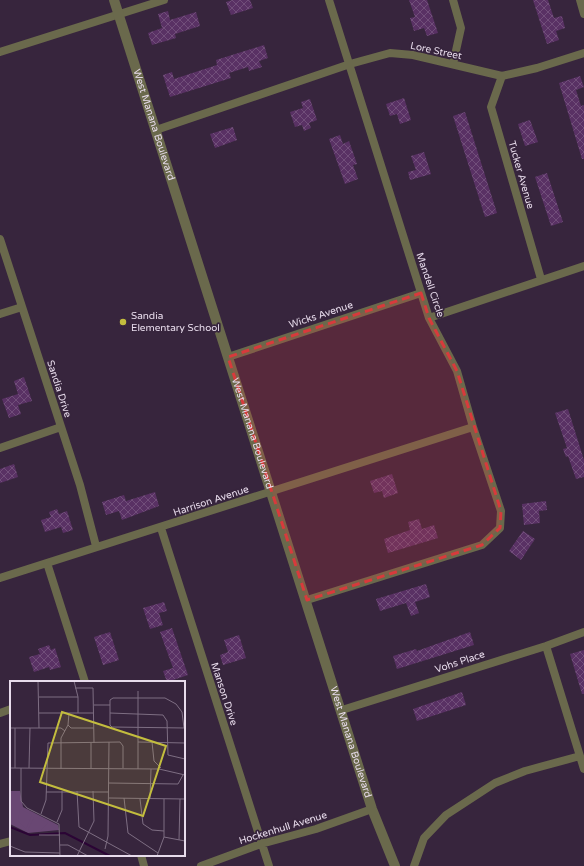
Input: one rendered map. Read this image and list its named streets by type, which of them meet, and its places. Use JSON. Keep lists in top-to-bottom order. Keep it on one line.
{"streets":{"street":["Lore Street","West Manana Boulevard","Tucker Avenue","Mandell Circle","Wicks Avenue","Sandia Drive","Harrison Avenue","Vohs Place","Manson Drive","Hockenhull Avenue"]},"crossings":[["Lore Street","Tucker Avenue"],["Lore Street","Mandell Circle"],["West Manana Boulevard","Mandell Circle"],["West Manana Boulevard","Wicks Avenue"],["West Manana Boulevard","Harrison Avenue"],["West Manana Boulevard","Vohs Place"],["West Manana Boulevard","Hockenhull Avenue"],["Mandell Circle","Wicks Avenue"],["Mandell Circle","Harrison Avenue"],["Sandia Drive","Harrison Avenue"],["Harrison Avenue","Manson Drive"],["Manson Drive","Hockenhull Avenue"]],"places":["Sandia Elementary School"]}
